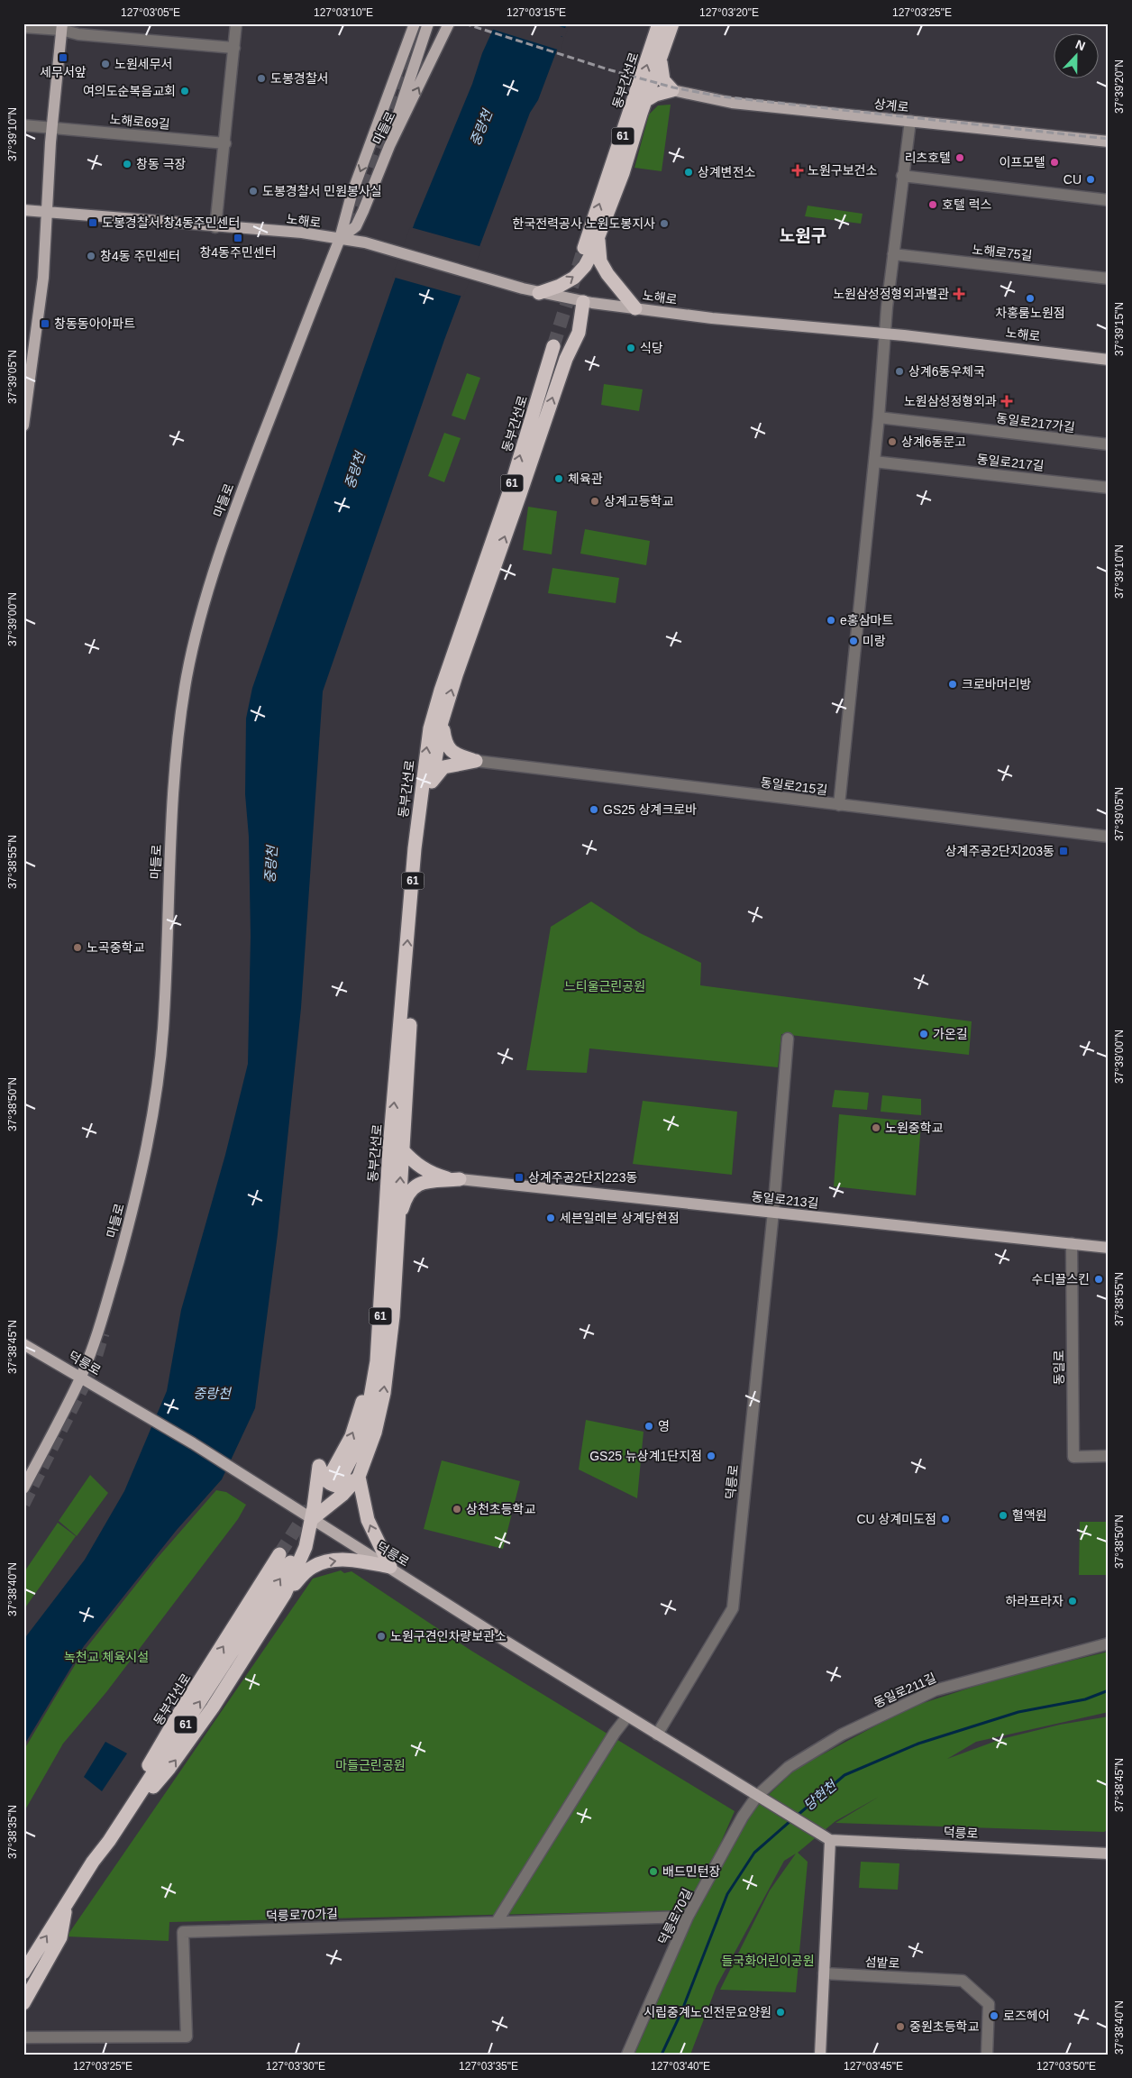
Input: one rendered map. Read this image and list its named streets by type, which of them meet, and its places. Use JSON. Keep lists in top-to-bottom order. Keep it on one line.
{"streets":{"highway":["동부간선로","61"],"main road":["상계로","마들로","노해로","동일로213길","덕릉로"],"street":["노해로69길","노해로75길","동일로217가길","동일로217길","동일로215길","동일로","동일로211길","덕릉로70가길","덕릉로70길","섬밭로"]},"crossings":[["마들로","노해로"],["마들로","덕릉로"],["동일로213길","덕릉로"],["동일로213길","동일로"],["덕릉로","동일로211길"],["덕릉로","덕릉로70길"],["동일로211길","덕릉로70길"],["덕릉로70가길","덕릉로70길"]],"districts":["노원구"],"water":["중랑천","당현천"],"parks":["느티울근린공원","녹천교 체육시설","마들근린공원","들국화어린이공원"],"places":{"transit":["세무서앞","도봉경찰서.창4동주민센터","창4동주민센터","창동동아아파트","상계주공2단지203동","상계주공2단지223동"],"other":["노원세무서","도봉경찰서","여의도순복음교회","리츠호텔","이프모텔","창동 극장","상계변전소","CU","도봉경찰서 민원봉사실","호텔 럭스","한국전력공사 노원도봉지사","창4동 주민센터","차홍룸노원점","식당","상계6동우체국","상계6동문고","체육관","상계고등학교","e홍삼마트","미랑","크로바머리방","GS25 상계크로바","노곡중학교","가온길","노원중학교","세븐일레븐 상계당현점","수디끌스킨","영","GS25 뉴상계1단지점","상천초등학교","혈액원","CU 상계미도점","하라프라자","노원구견인차량보관소","배드민턴장","시립중계노인전문요양원","로즈헤어","중원초등학교"],"health":["노원구보건소","노원삼성정형외과별관","노원삼성정형외과"]},"north":"top","coordinates":["127°03'05\"E","127°03'10\"E","127°03'15\"E","127°03'20\"E","127°03'25\"E","37°39'20\"N","37°39'10\"N","37°39'15\"N","37°39'05\"N","37°39'00\"N","37°38'55\"N","37°38'50\"N","37°38'45\"N","37°38'40\"N","37°38'35\"N","127°03'30\"E","127°03'35\"E","127°03'40\"E","127°03'45\"E","127°03'50\"E"]}
